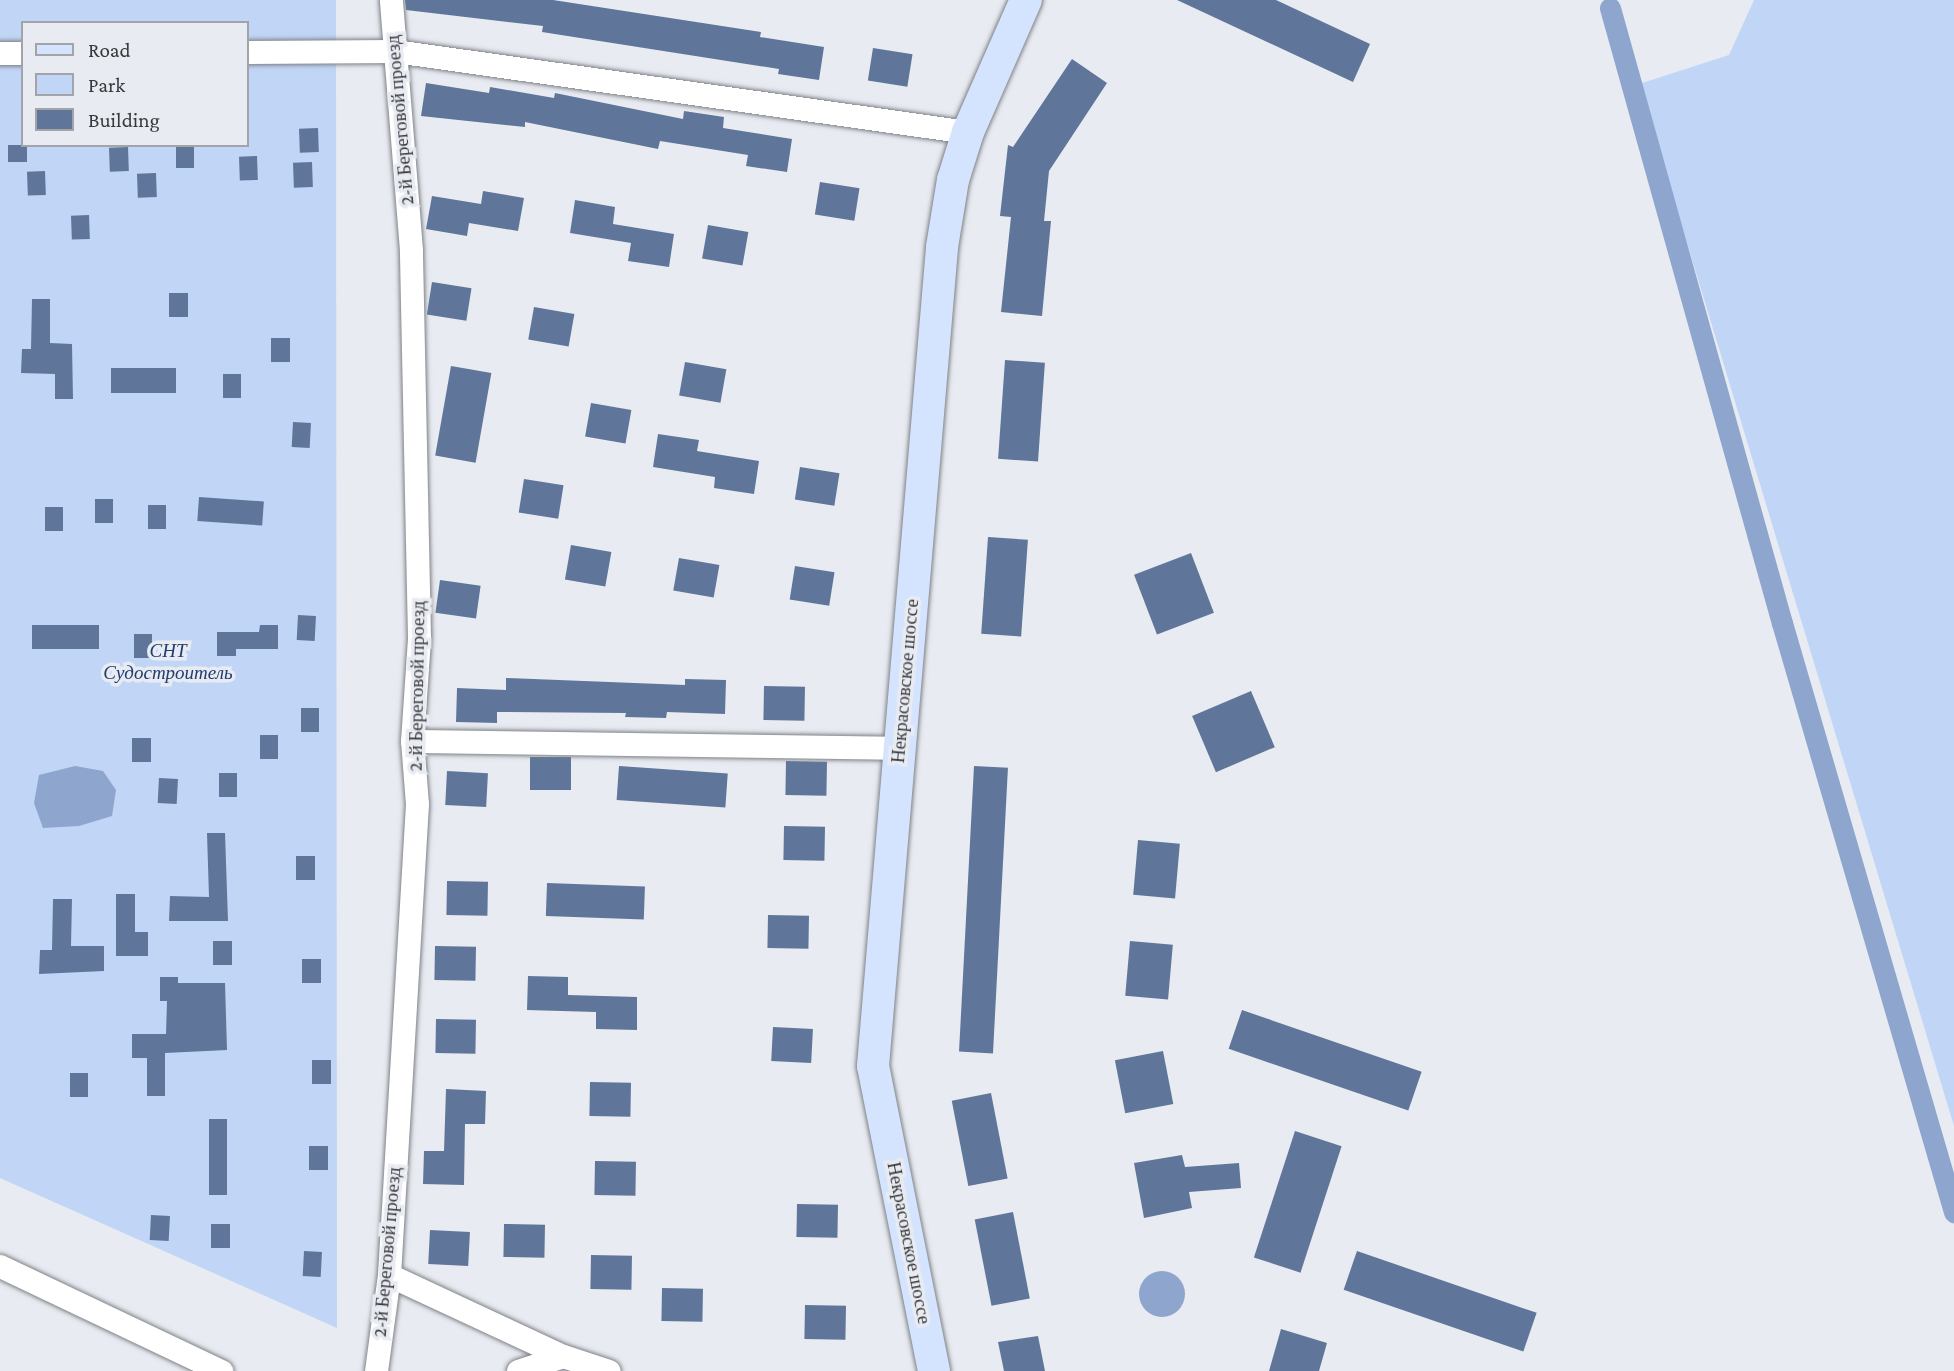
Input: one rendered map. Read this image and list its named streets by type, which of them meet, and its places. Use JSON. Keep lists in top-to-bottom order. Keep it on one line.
{"streets":{"main road":["Некрасовское шоссе"],"street":["2-й Береговой проезд"]},"parks":["СНТ Судостроитель"],"legend":["Road","Park","Building"]}
